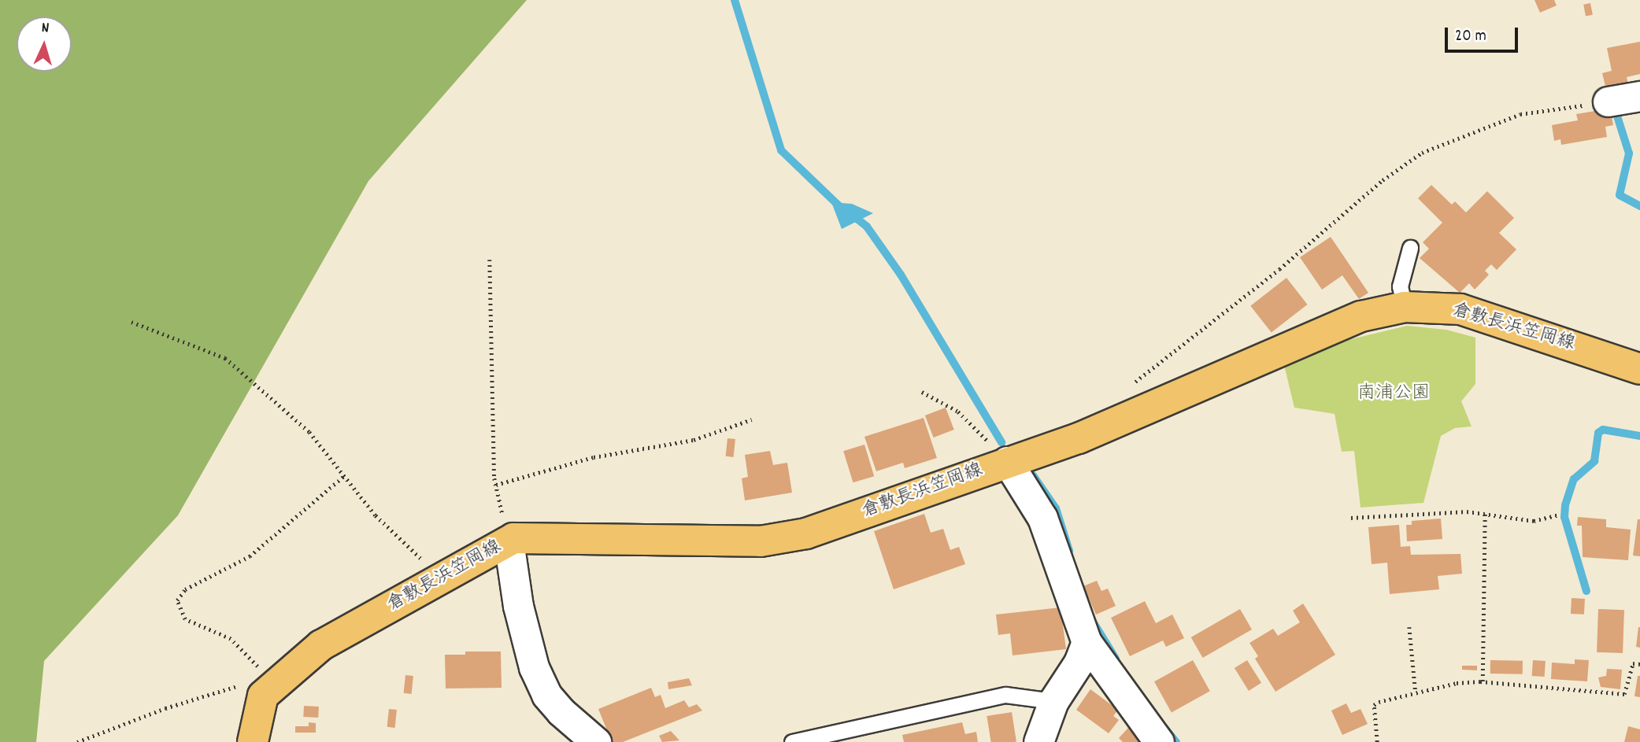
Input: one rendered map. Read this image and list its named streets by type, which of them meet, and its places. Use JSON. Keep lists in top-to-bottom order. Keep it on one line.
{"streets":{"main road":["倉敷長浜笠岡線"]},"parks":["南浦公園"],"scale_bar":"20 m","north":"top"}
